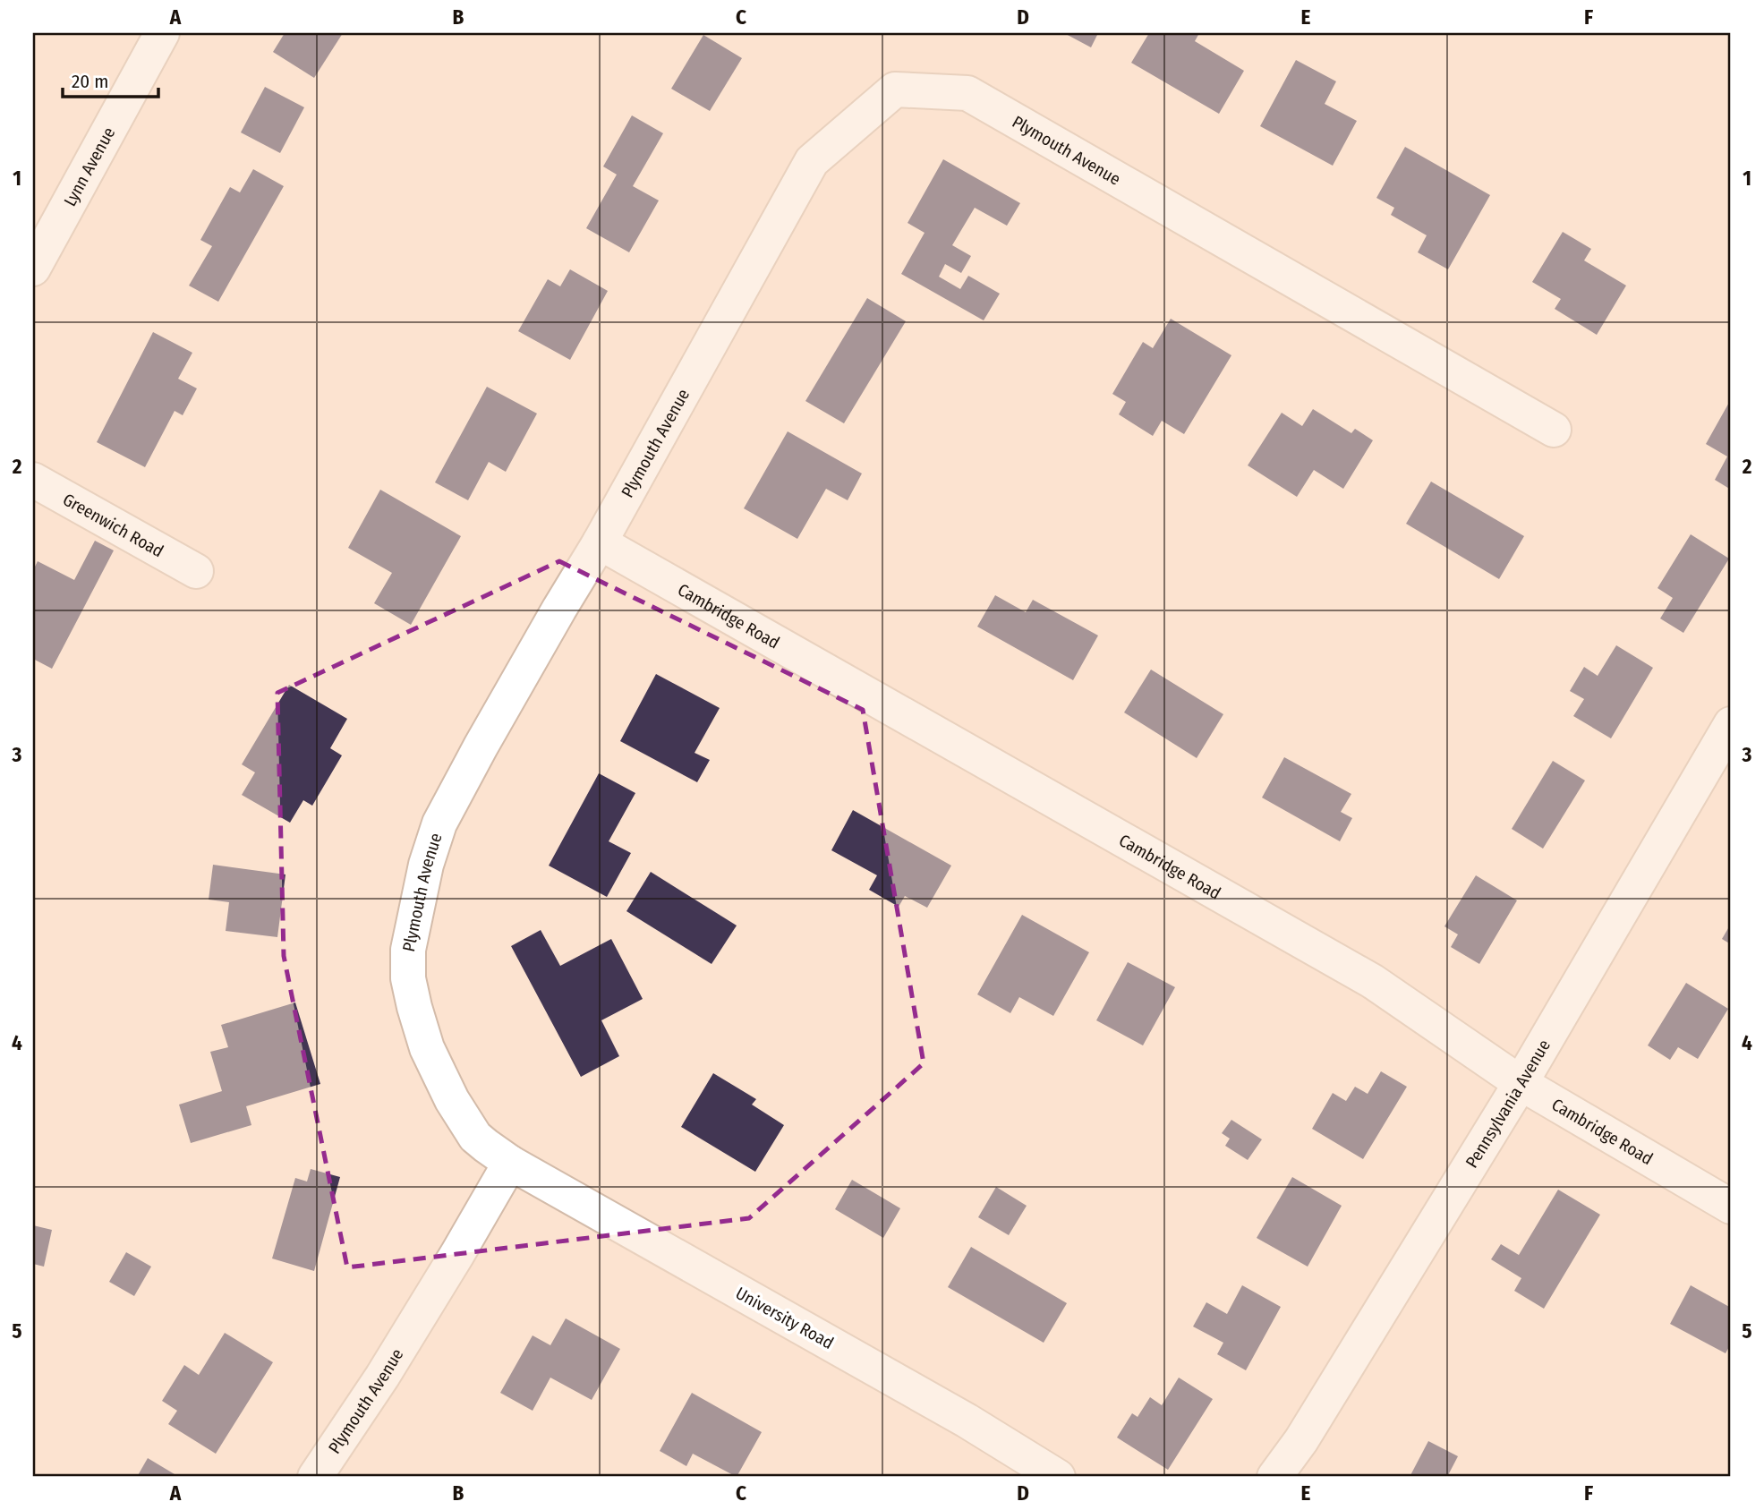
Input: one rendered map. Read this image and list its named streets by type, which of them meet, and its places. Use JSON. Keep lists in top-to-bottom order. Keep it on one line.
{"streets":{"street":["Plymouth Avenue","Lynn Avenue","Greenwich Road","Cambridge Road","Pennsylvania Avenue","University Road"]},"crossings":[["Plymouth Avenue","Cambridge Road"],["Plymouth Avenue","University Road"],["Cambridge Road","Pennsylvania Avenue"]],"scale_bar":"20 m","grid":{"columns":["A","B","C","D","E","F"],"rows":["1","2","3","4","5"]}}
